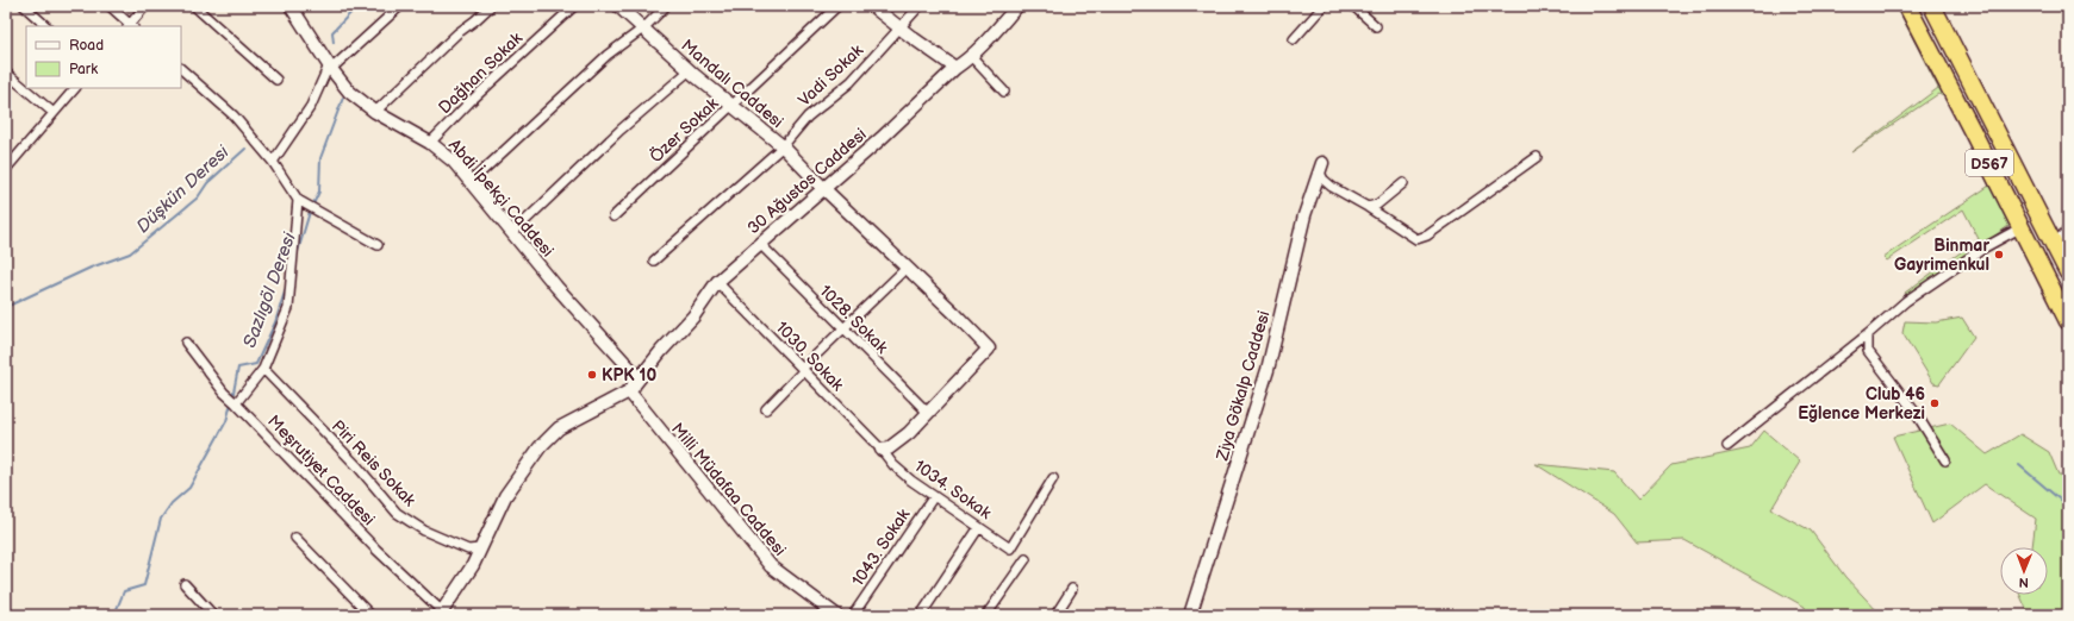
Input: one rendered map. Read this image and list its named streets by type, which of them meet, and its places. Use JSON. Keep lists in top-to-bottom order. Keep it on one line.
{"streets":{"highway":["D567"],"street":["Dağhan Sokak","Vadi Sokak","Mandalı Caddesi","Özer Sokak","30 Ağustos Caddesi","Abdi İpekçi Caddesi","1028. Sokak","1030. Sokak","Ziya Gökalp Caddesi","Piri Reis Sokak","Meşrutiyet Caddesi","Milli Müdafaa Caddesi","1034. Sokak","1043. Sokak"]},"crossings":[["Dağhan Sokak","Abdi İpekçi Caddesi"],["Vadi Sokak","Mandalı Caddesi"],["Mandalı Caddesi","Özer Sokak"],["Mandalı Caddesi","30 Ağustos Caddesi"],["Mandalı Caddesi","1028. Sokak"],["30 Ağustos Caddesi","Abdi İpekçi Caddesi"],["30 Ağustos Caddesi","1028. Sokak"],["30 Ağustos Caddesi","1030. Sokak"],["30 Ağustos Caddesi","Milli Müdafaa Caddesi"],["Abdi İpekçi Caddesi","Milli Müdafaa Caddesi"],["1030. Sokak","1034. Sokak"],["1034. Sokak","1043. Sokak"]],"water":["Düşkün Deresi","Sazlıgöl Deresi"],"places":["Binmar Gayrimenkul","KPK 10","Club 46 Eğlence Merkezi"],"legend":["Road","Park"],"north":"bottom"}
